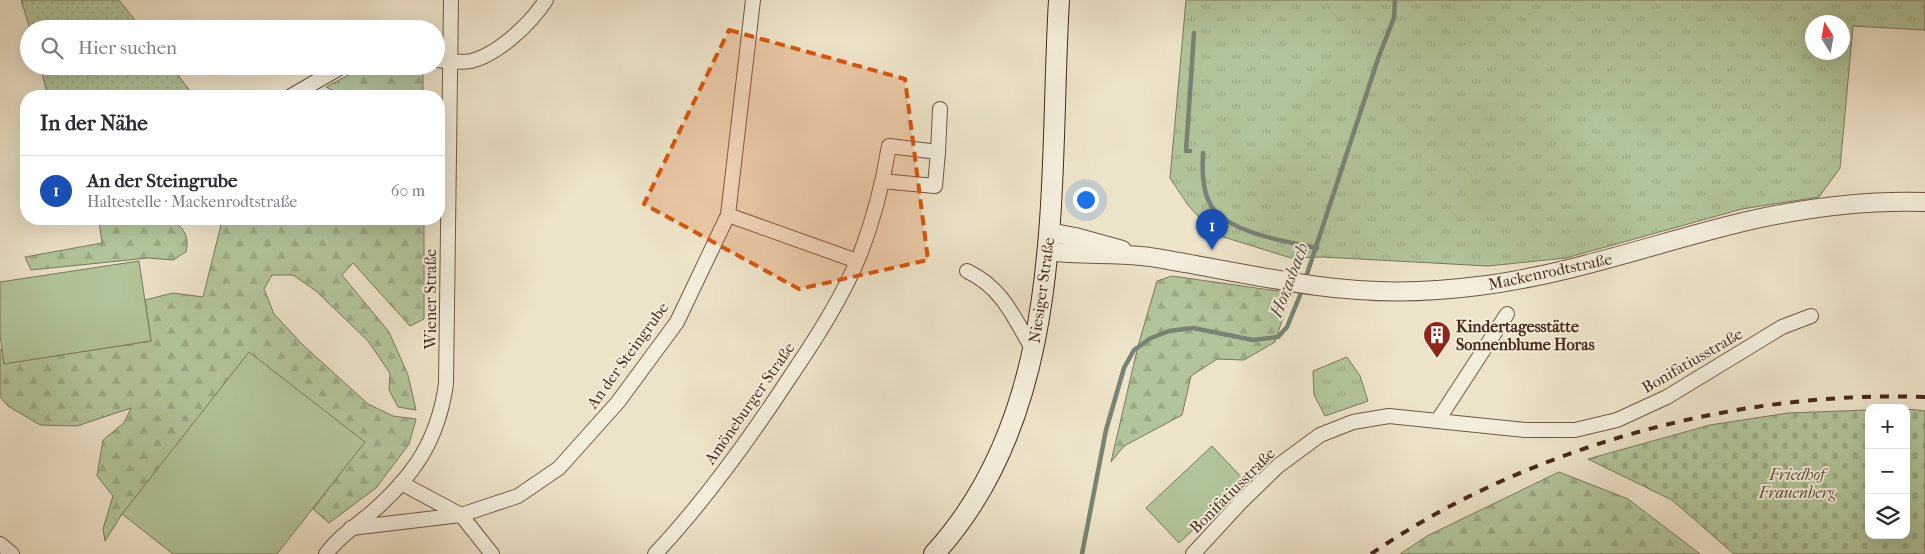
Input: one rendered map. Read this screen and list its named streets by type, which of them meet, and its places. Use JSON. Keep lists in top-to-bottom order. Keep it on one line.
{"streets":{"main road":["Niesiger Straße"],"street":["Mackenrodtstraße","Wiener Straße","An der Steingrube","Bonifatiusstraße","Amöneburger Straße"]},"crossings":[["Mackenrodtstraße","Niesiger Straße"],["Wiener Straße","An der Steingrube"]],"water":["Horasbach"],"parks":["Friedhof Frauenberg"],"places":{"building":["Kindertagesstätte Sonnenblume Horas"]},"north":"top","page":{"search":"Hier suchen","heading":"In der Nähe","list":[{"mark":"1","name":"An der Steingrube","note":"Haltestelle · Mackenrodtstraße","value":"60 m"}],"pins":"1","map_buttons":["+","−"]}}
